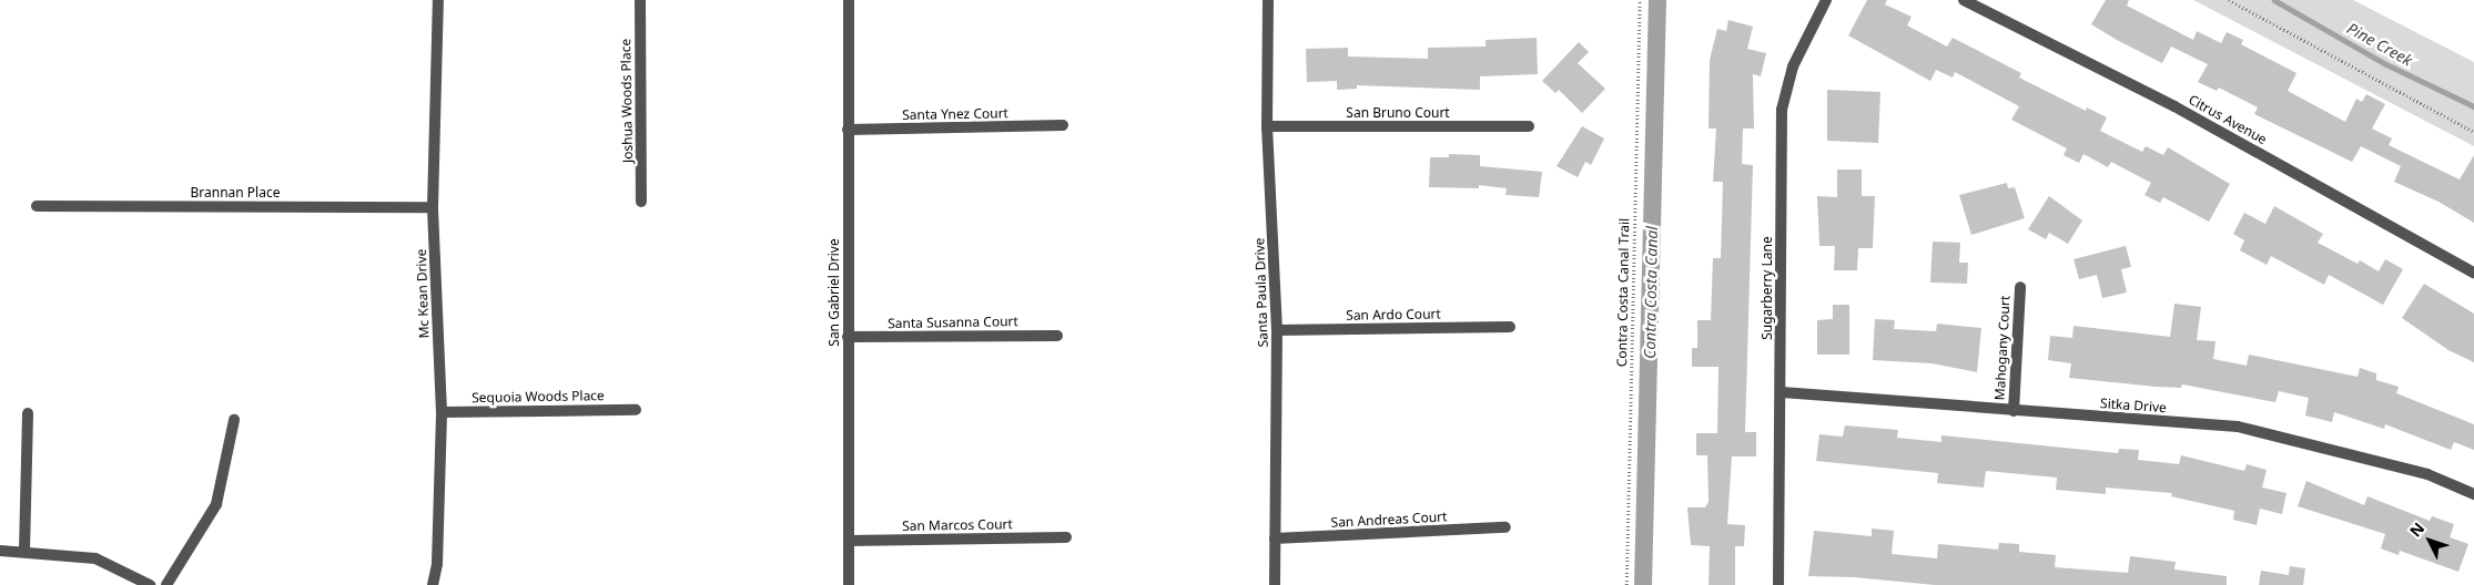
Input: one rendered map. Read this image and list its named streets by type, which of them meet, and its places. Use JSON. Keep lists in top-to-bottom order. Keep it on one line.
{"streets":{"street":["Joshua Woods Place","San Bruno Court","Santa Ynez Court","Citrus Avenue","Brannan Place","Sugarberry Lane","San Gabriel Drive","Santa Paula Drive","Mc Kean Drive","San Ardo Court","Santa Susanna Court","Mahogany Court","Sequoia Woods Place","Sitka Drive","San Andreas Court","San Marcos Court"],"path":["Contra Costa Canal Trail"]},"crossings":[["San Bruno Court","Santa Paula Drive"],["Santa Ynez Court","San Gabriel Drive"],["Brannan Place","Mc Kean Drive"],["Sugarberry Lane","Sitka Drive"],["San Gabriel Drive","Santa Susanna Court"],["San Gabriel Drive","San Marcos Court"],["Santa Paula Drive","San Ardo Court"],["Santa Paula Drive","San Andreas Court"],["Mc Kean Drive","Sequoia Woods Place"],["Mahogany Court","Sitka Drive"]],"water":["Pine Creek","Contra Costa Canal"],"north":"top left"}
